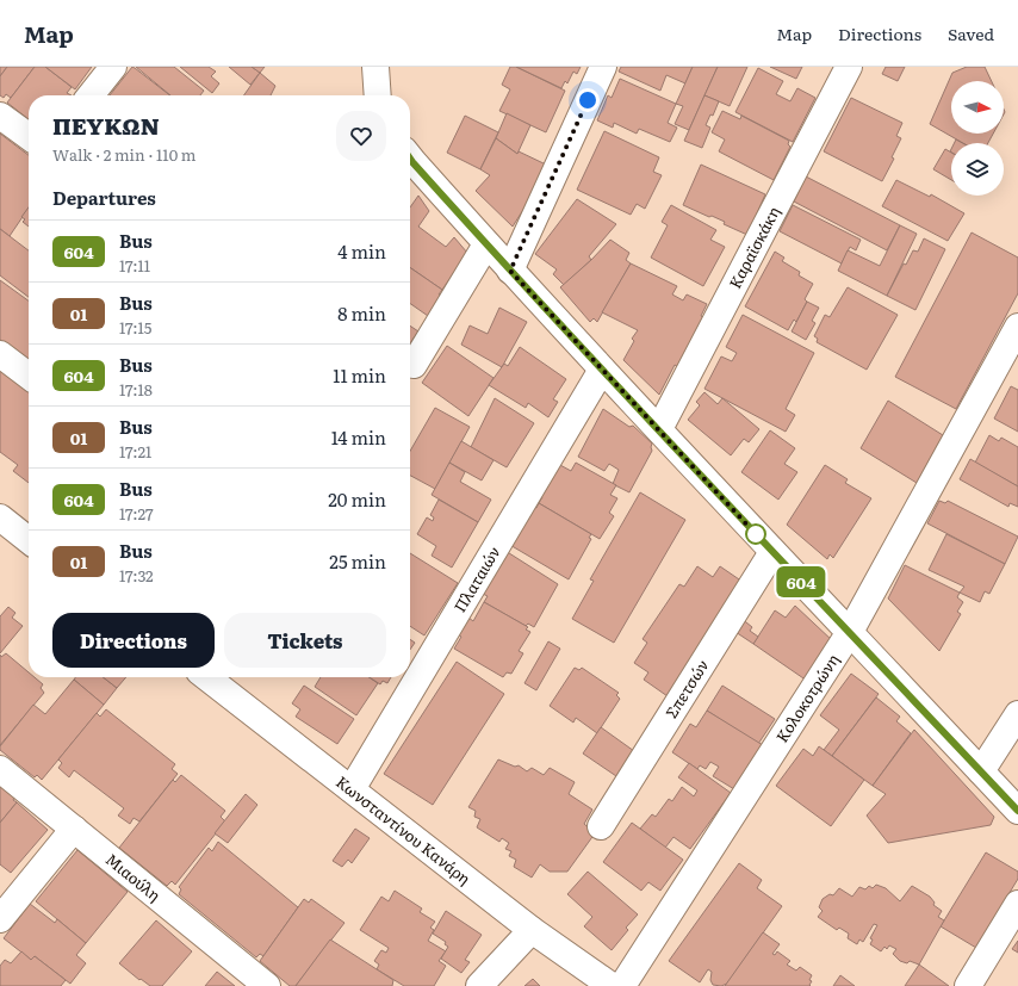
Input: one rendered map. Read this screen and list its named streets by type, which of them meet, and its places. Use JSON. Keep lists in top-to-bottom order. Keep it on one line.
{"streets":{"street":["Καραϊσκάκη","Πλαταιών","Σπετσών","Κολοκοτρώνη","Κωνσταντίνου Κανάρη","Μιαούλη"]},"crossings":[["Πλαταιών","Κωνσταντίνου Κανάρη"]],"lines":["bus line 604"],"north":"right","page":{"header":"Map","nav":["Map","Directions","Saved"],"on_map":"604","heading":[["ΠΕΥΚΩΝ","Walk · 2 min · 110 m"],"Departures"],"list":[{"mark":"604","name":"Bus","note":"17:11","value":"4 min"},{"mark":"01","name":"Bus","note":"17:15","value":"8 min"},{"mark":"604","name":"Bus","note":"17:18","value":"11 min"},{"mark":"01","name":"Bus","note":"17:21","value":"14 min"},{"mark":"604","name":"Bus","note":"17:27","value":"20 min"},{"mark":"01","name":"Bus","note":"17:32","value":"25 min"}],"buttons":["Directions","Tickets"]}}
